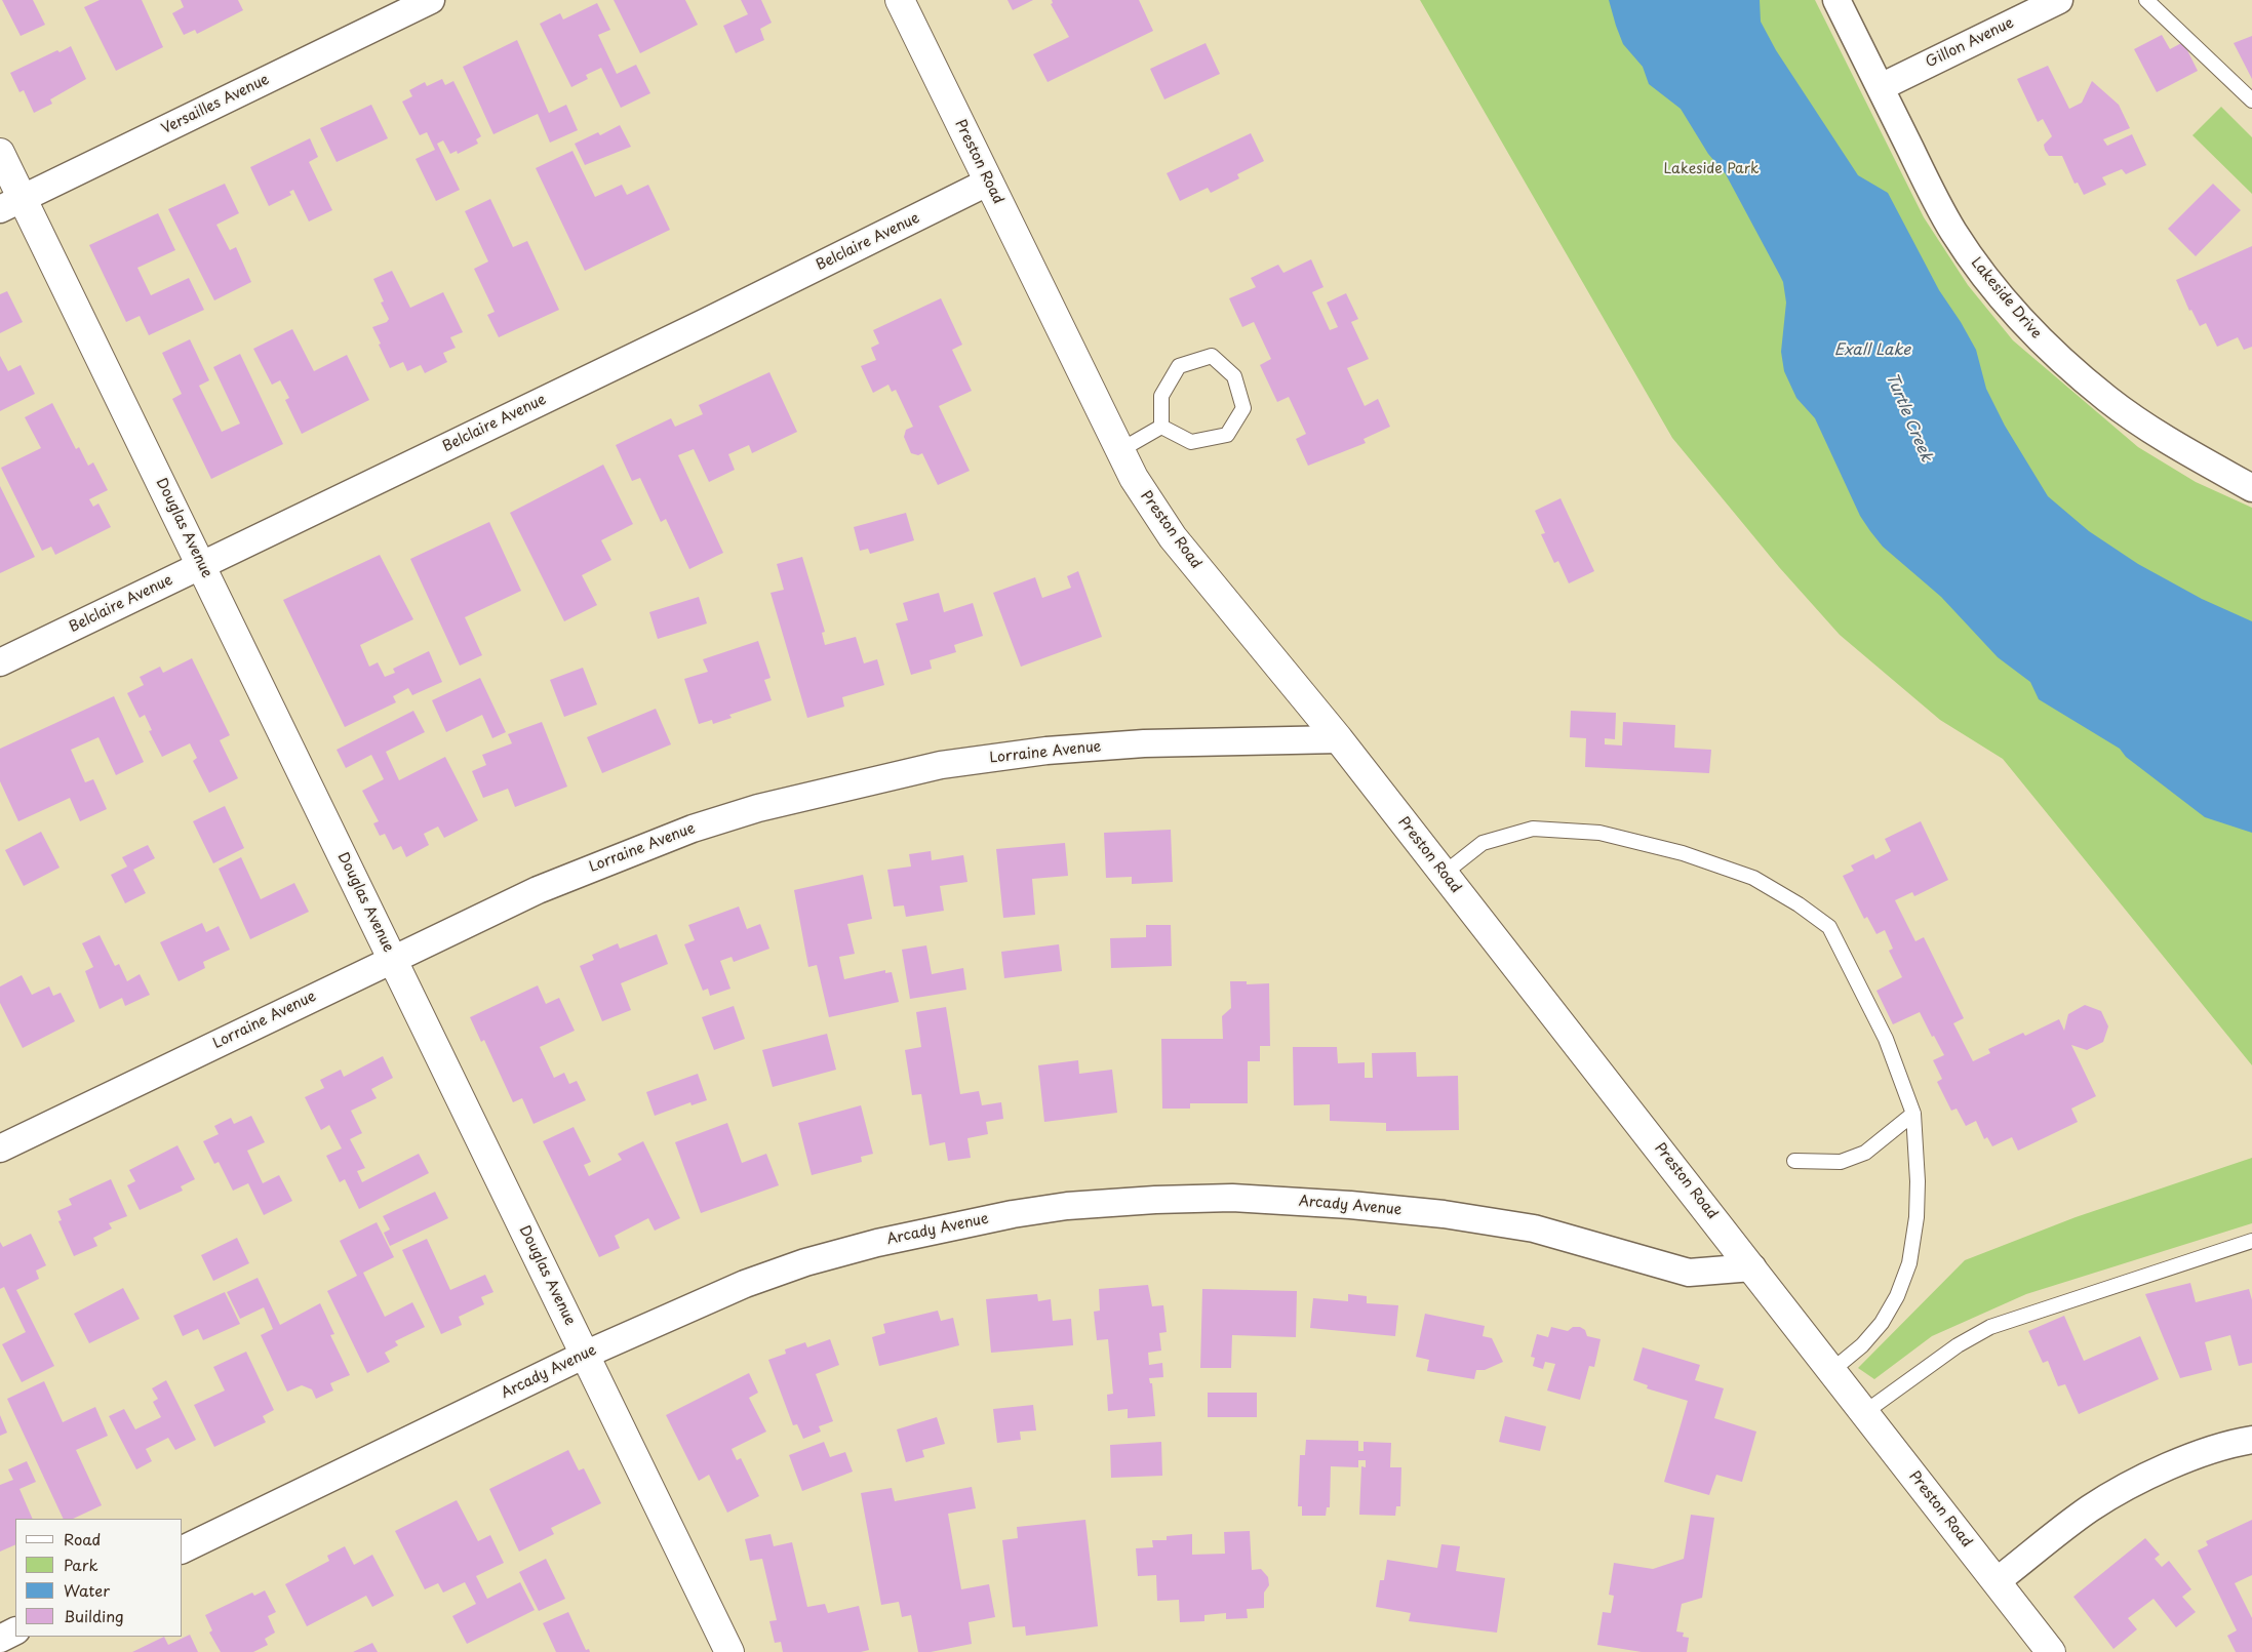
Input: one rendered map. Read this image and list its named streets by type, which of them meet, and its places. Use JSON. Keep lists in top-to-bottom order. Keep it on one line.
{"streets":{"main road":["Preston Road","Douglas Avenue"],"street":["Gillon Avenue","Versailles Avenue","Belclaire Avenue","Lakeside Drive","Lorraine Avenue","Arcady Avenue"]},"crossings":[["Gillon Avenue","Lakeside Drive"],["Versailles Avenue","Douglas Avenue"],["Preston Road","Belclaire Avenue"],["Preston Road","Lorraine Avenue"],["Preston Road","Arcady Avenue"],["Belclaire Avenue","Douglas Avenue"],["Douglas Avenue","Lorraine Avenue"],["Douglas Avenue","Arcady Avenue"]],"water":["Exall Lake","Turtle Creek"],"parks":["Lakeside Park"],"legend":["Road","Park","Water","Building"]}
